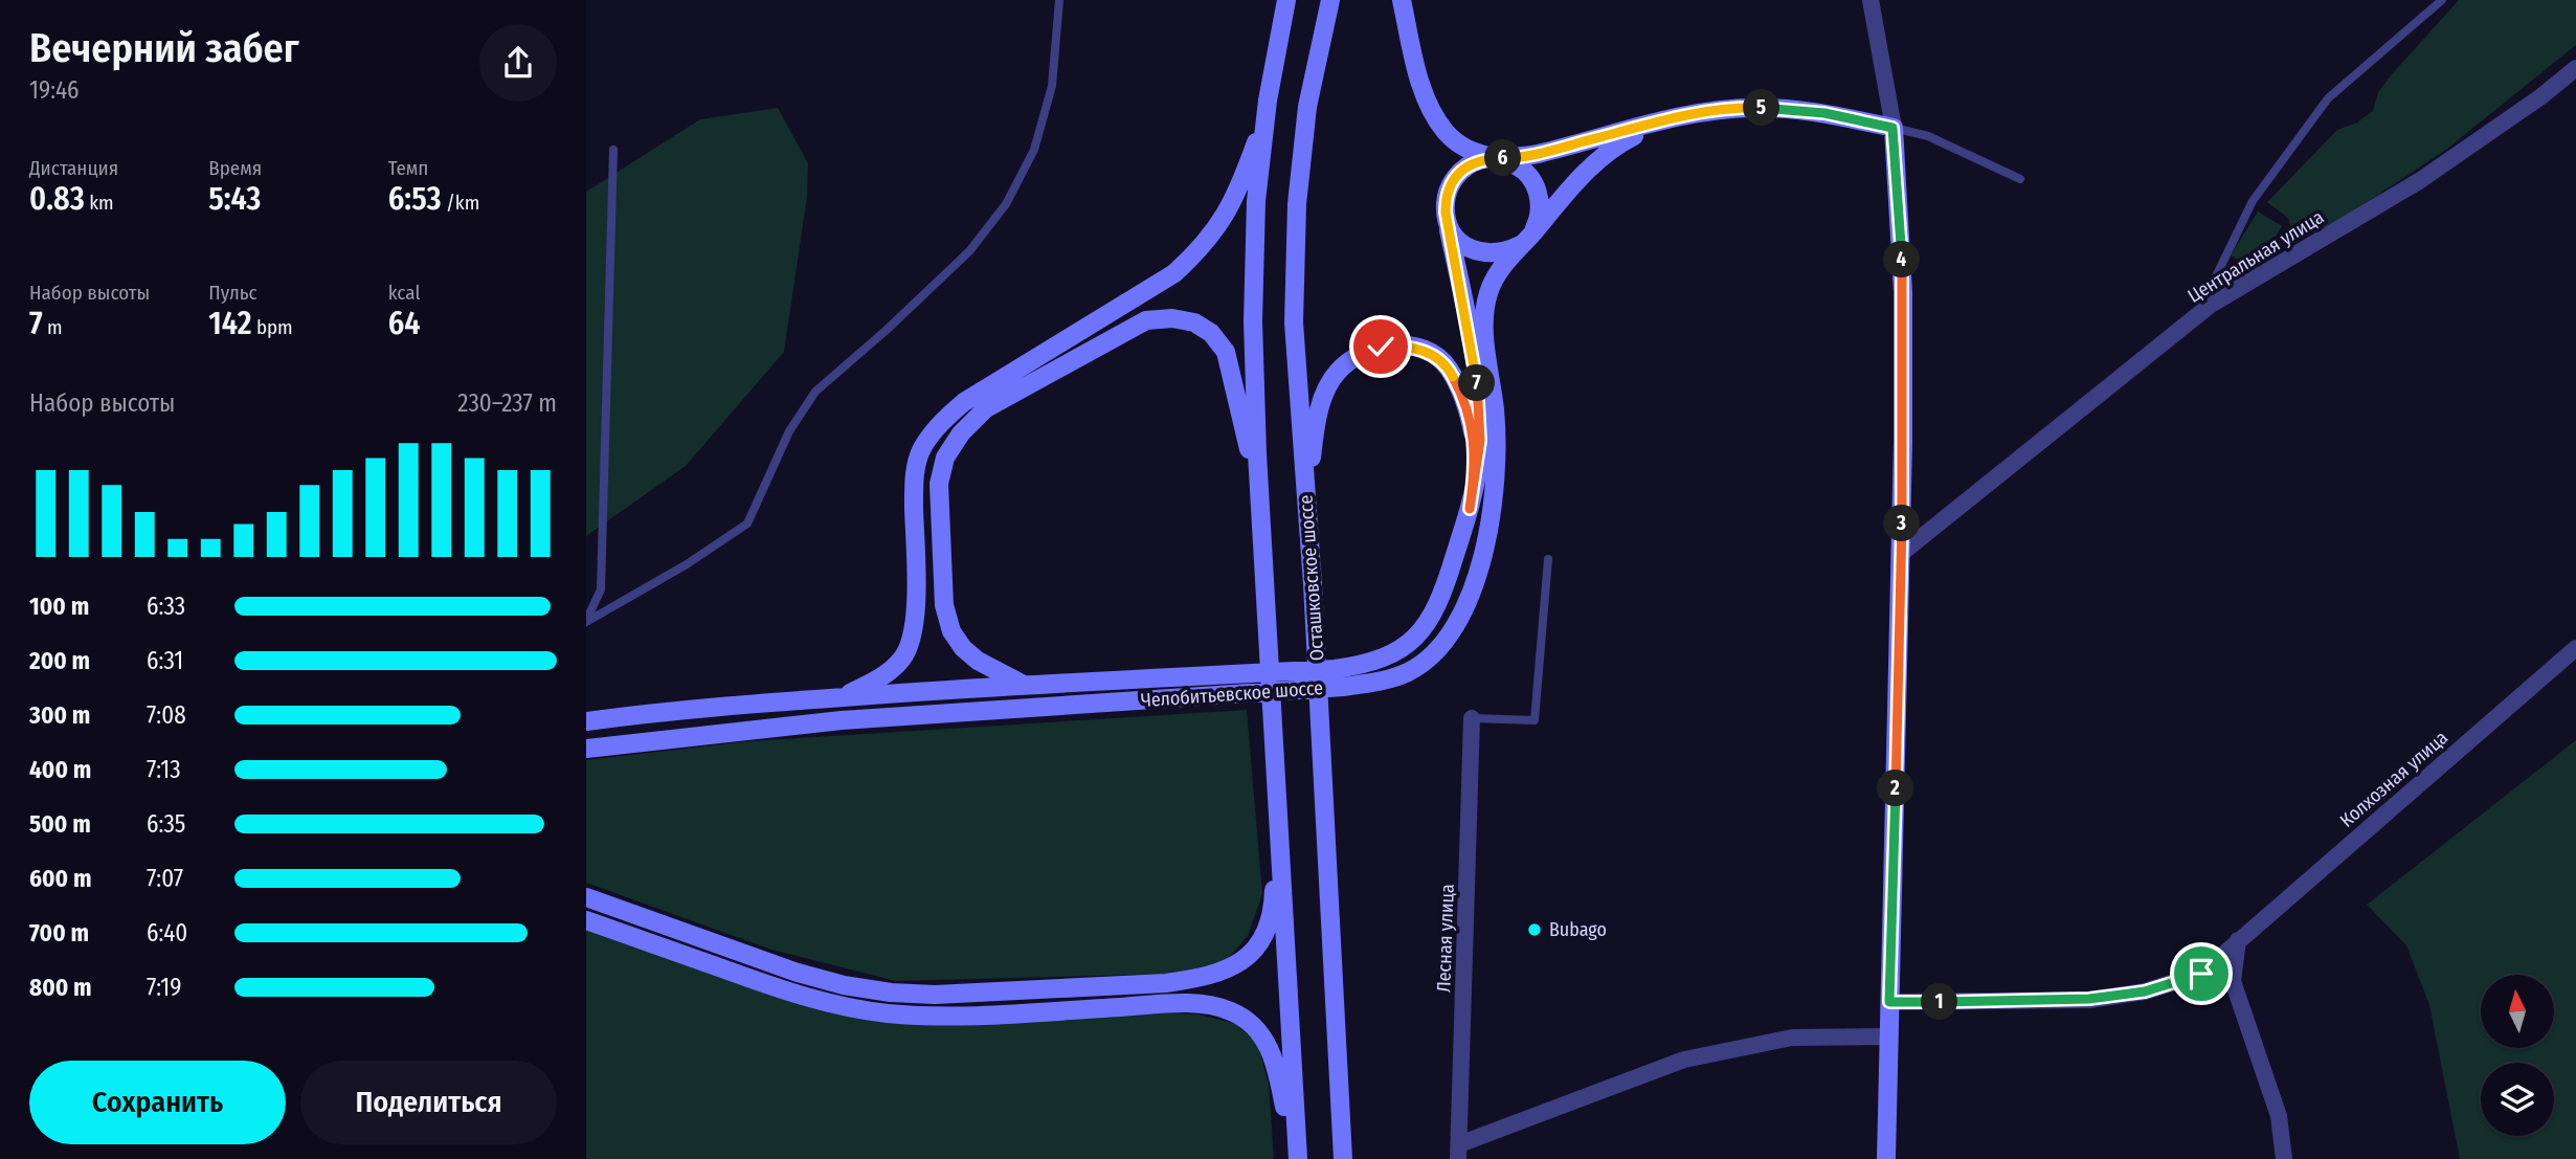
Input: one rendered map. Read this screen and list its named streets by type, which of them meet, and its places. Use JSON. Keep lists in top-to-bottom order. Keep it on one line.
{"streets":{"street":["Центральная улица","Осташковское шоссе","Челобитьевское шоссе","Колхозная улица","Лесная улица"]},"places":["Bubago"],"north":"top","page":{"heading":["Вечерний забег","19:46"],"pins":["5","6","4","7","3","2","1"],"stats":[["Дистанция","0.83 km"],["Время","5:43"],["Темп","6:53 /km"],["Набор высоты","7 m"],["Пульс","142 bpm"],["kcal","64"]],"chart":["Набор высоты","230–237 m"],"list":[{"name":"100 m","note":"6:33"},{"name":"200 m","note":"6:31"},{"name":"300 m","note":"7:08"},{"name":"400 m","note":"7:13"},{"name":"500 m","note":"6:35"},{"name":"600 m","note":"7:07"},{"name":"700 m","note":"6:40"},{"name":"800 m","note":"7:19"}],"buttons":["Сохранить","Поделиться"]}}
